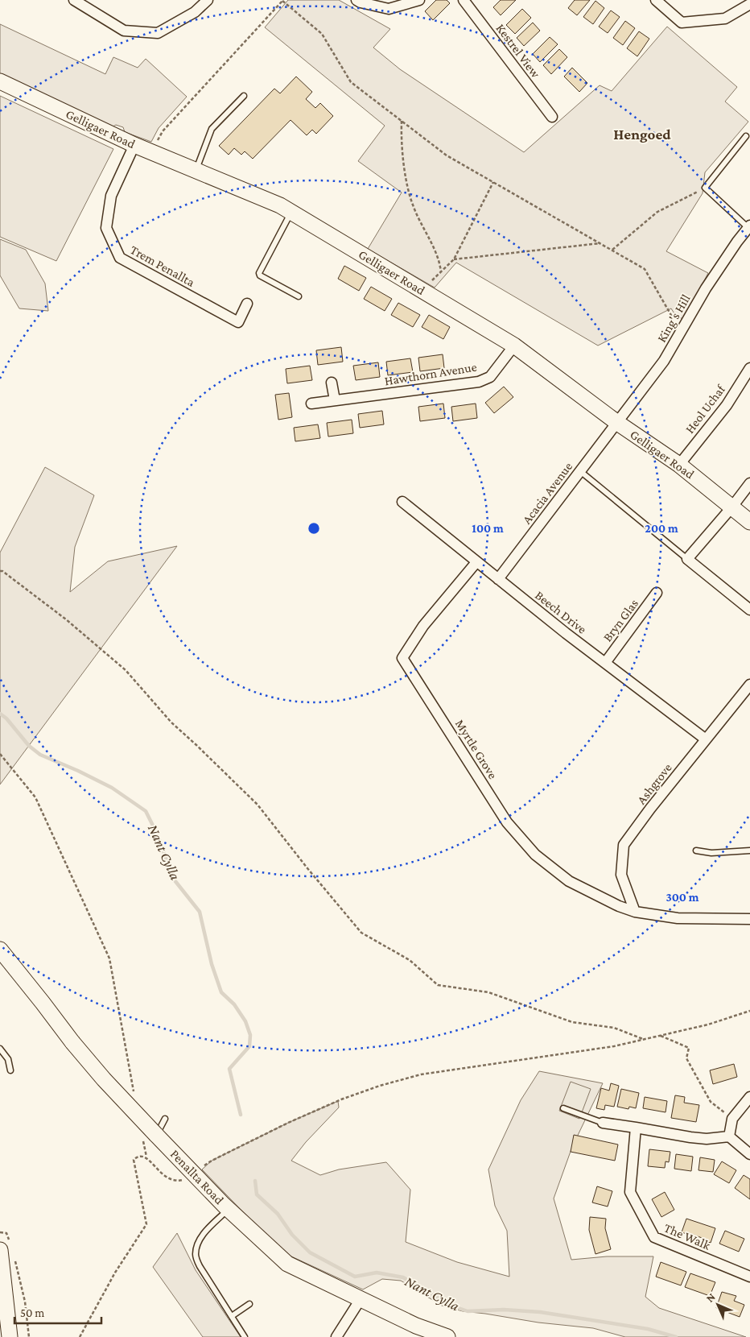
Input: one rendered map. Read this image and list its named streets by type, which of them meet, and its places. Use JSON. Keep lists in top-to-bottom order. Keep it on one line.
{"streets":{"street":["Kestrel View","Gelligaer Road","Trem Penallta","King's Hill","Hawthorn Avenue","Heol Uchaf","Acacia Avenue","Beech Drive","Bryn Glas","Myrtle Grove","Ashgrove","Penallta Road","The Walk"]},"crossings":[["Gelligaer Road","Trem Penallta"],["Gelligaer Road","King's Hill"],["Gelligaer Road","Hawthorn Avenue"],["Gelligaer Road","Heol Uchaf"],["Gelligaer Road","Acacia Avenue"],["King's Hill","Acacia Avenue"],["Acacia Avenue","Beech Drive"],["Beech Drive","Bryn Glas"],["Beech Drive","Myrtle Grove"],["Beech Drive","Ashgrove"],["Myrtle Grove","Ashgrove"]],"districts":["Hengoed"],"water":["Nant Cylla"],"scale_bar":"50 m","north":"top left","rings":["100 m","200 m","300 m"]}
